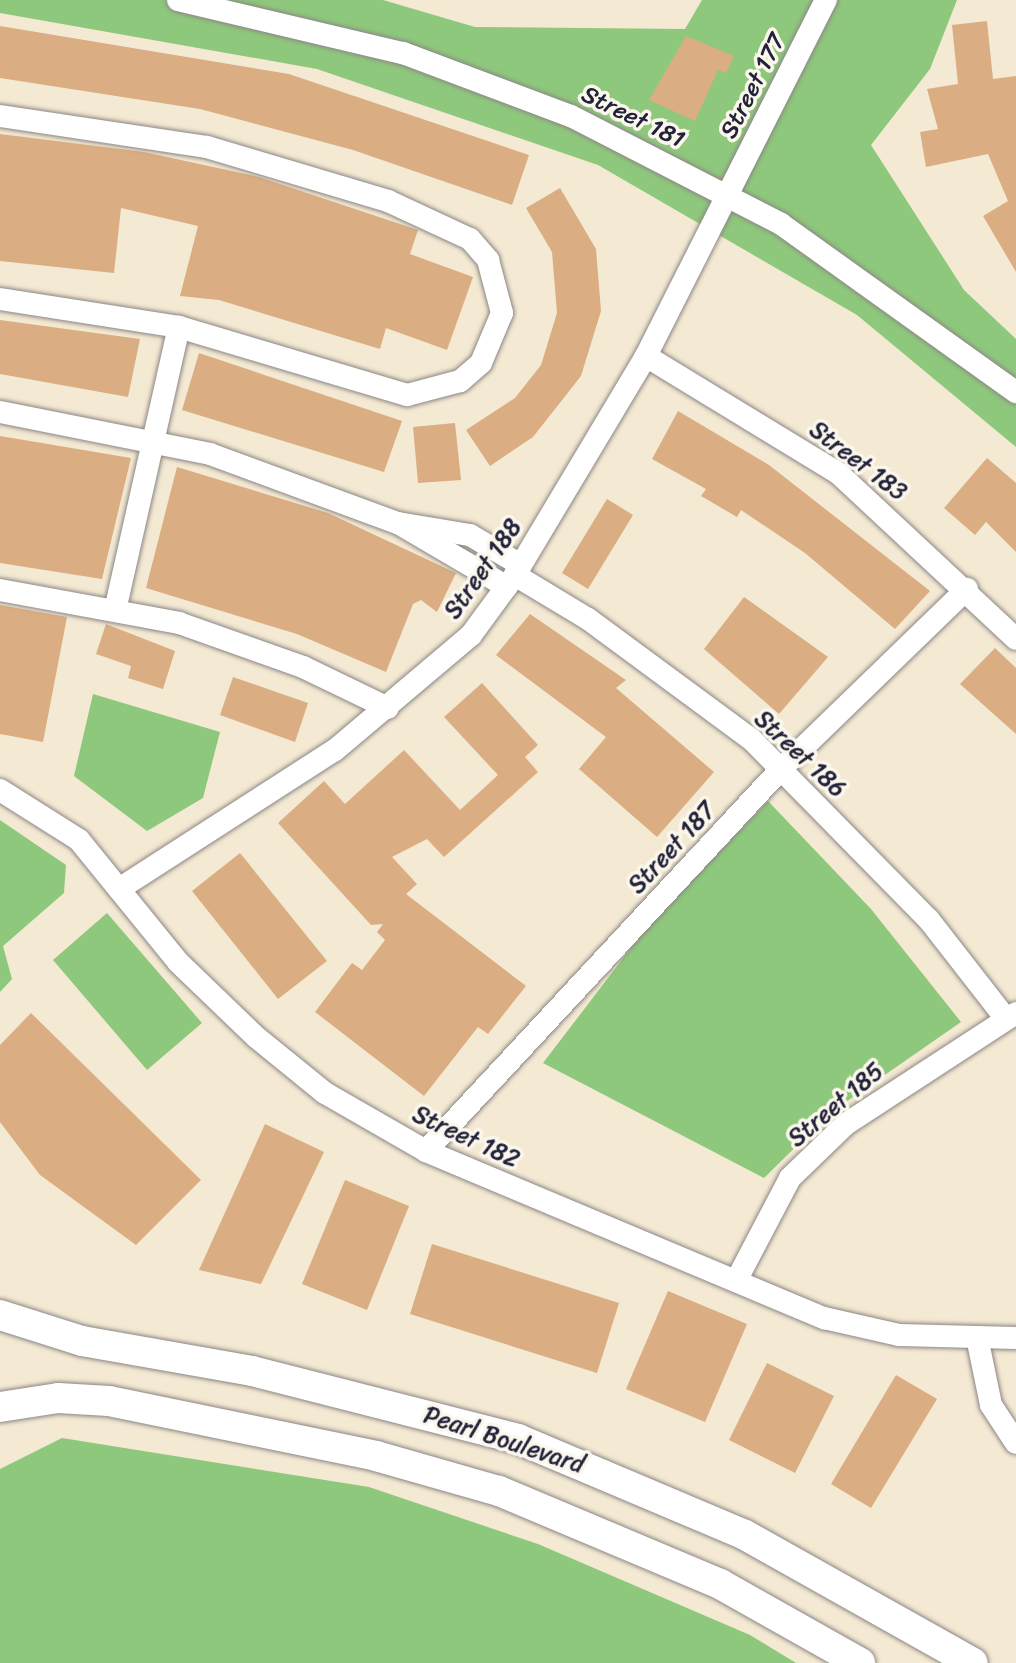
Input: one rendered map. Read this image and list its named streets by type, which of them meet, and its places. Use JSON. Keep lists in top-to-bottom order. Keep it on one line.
{"streets":{"main road":["Pearl Boulevard"],"street":["Street 177","Street 181","Street 183","Street 188","Street 186","Street 187","Street 185","Street 182"]},"crossings":[["Street 177","Street 181"],["Street 177","Street 188"],["Street 181","Street 188"],["Street 183","Street 188"],["Street 183","Street 187"],["Street 188","Street 186"],["Street 188","Street 182"],["Street 186","Street 187"],["Street 186","Street 185"],["Street 187","Street 182"],["Street 185","Street 182"]]}
